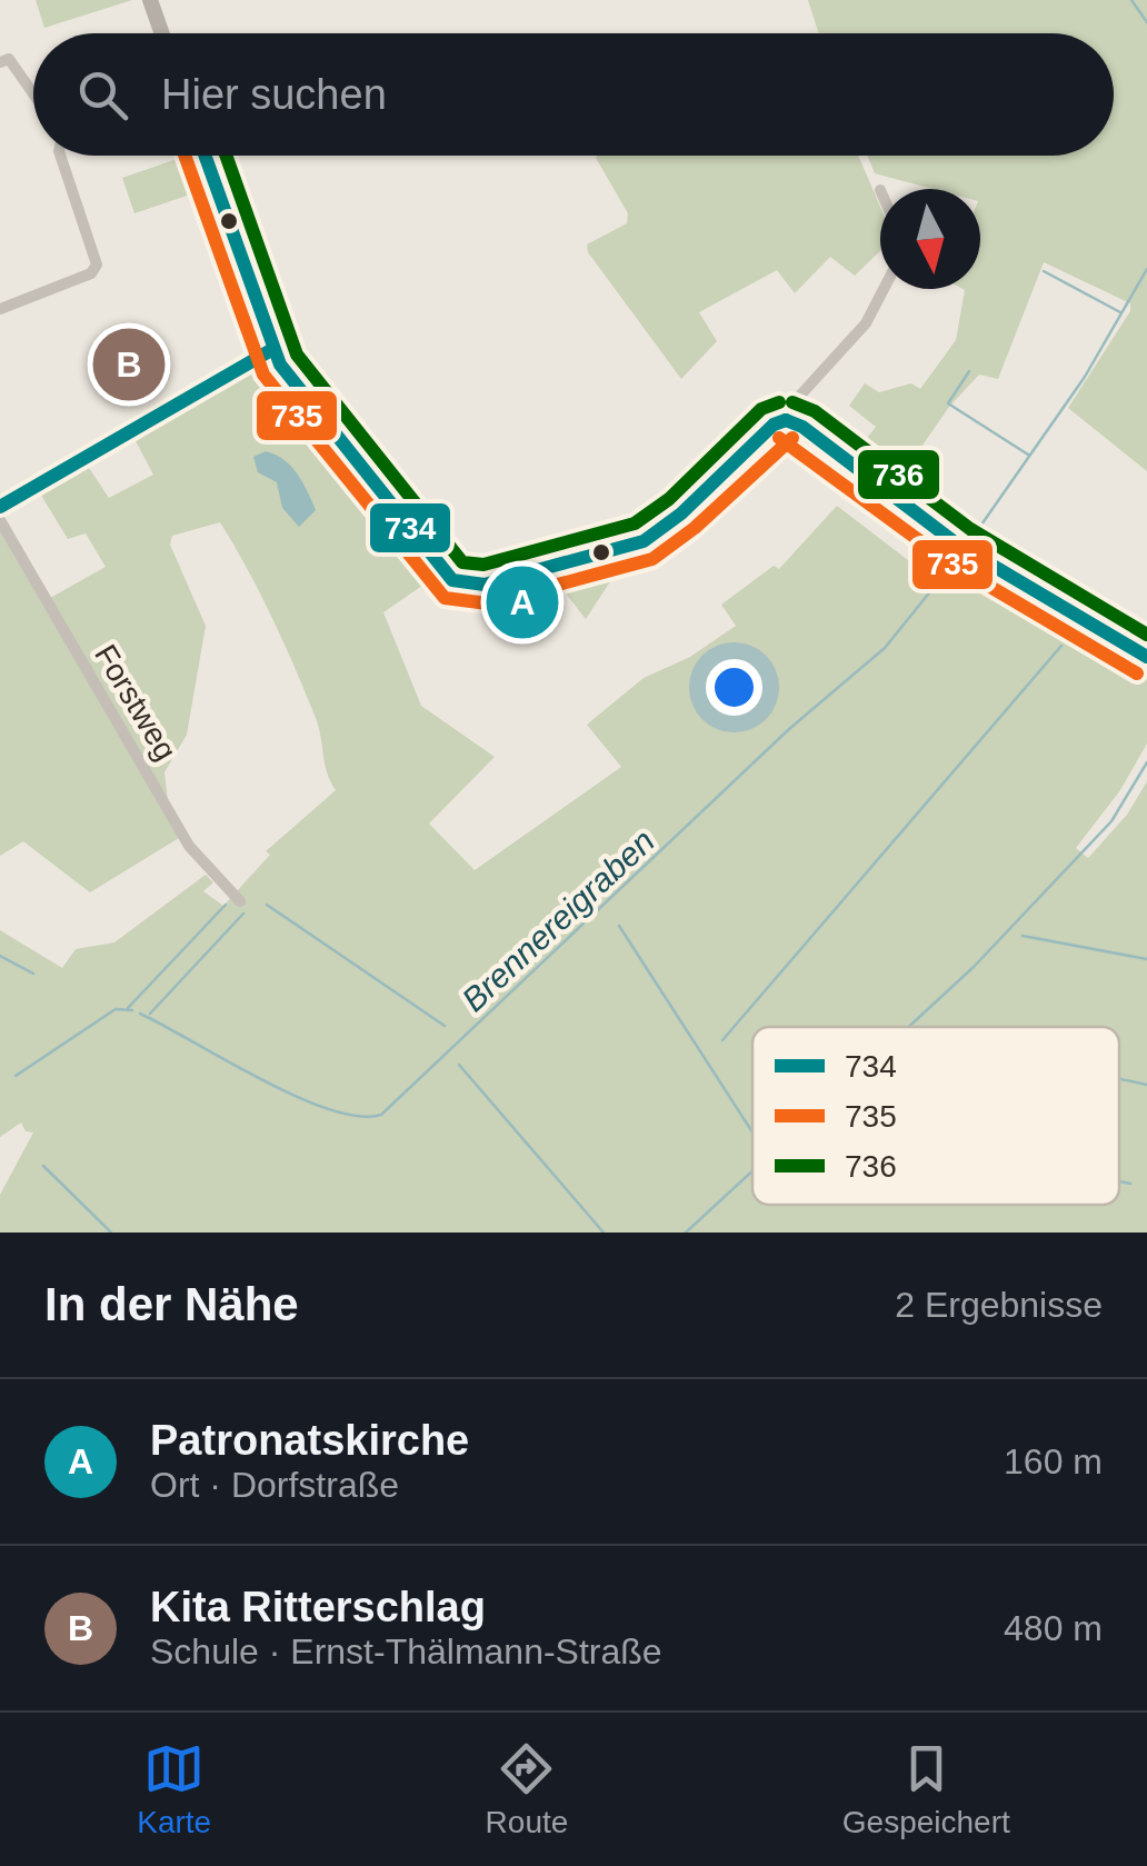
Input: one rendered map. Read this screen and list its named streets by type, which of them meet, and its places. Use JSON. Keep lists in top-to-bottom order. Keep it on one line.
{"streets":{"street":["Forstweg"]},"water":["Brennereigraben"],"lines":["transit line 734","transit line 735","transit line 736"],"legend":["734","735","736"],"north":"bottom","page":{"search":"Hier suchen","pins":["B","A"],"heading":["In der Nähe","2 Ergebnisse"],"list":[{"mark":"A","name":"Patronatskirche","note":"Ort · Dorfstraße","value":"160 m"},{"mark":"B","name":"Kita Ritterschlag","note":"Schule · Ernst-Thälmann-Straße","value":"480 m"}],"nav":["Karte","Route","Gespeichert"]}}
